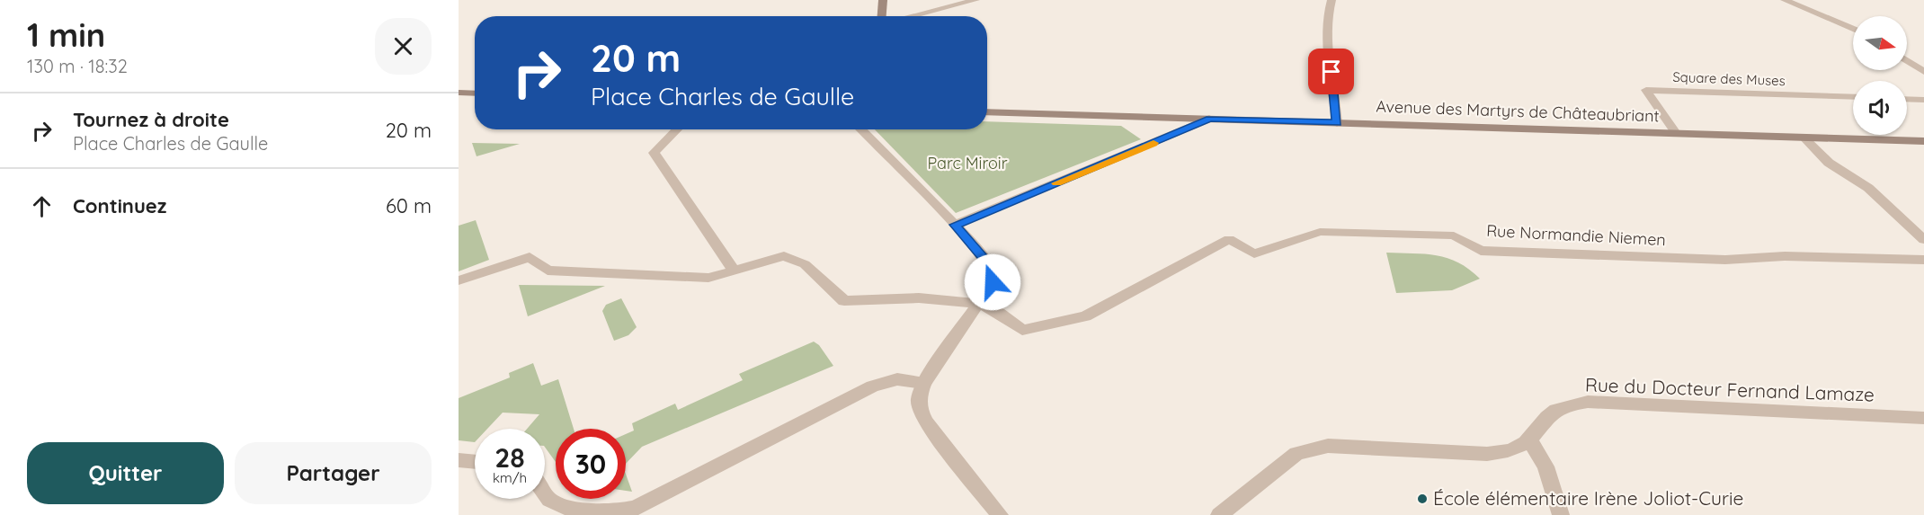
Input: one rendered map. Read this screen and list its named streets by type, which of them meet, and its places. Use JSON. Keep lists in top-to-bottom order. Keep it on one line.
{"streets":{"street":["Square des Muses","Avenue des Martyrs de Châteaubriant","Rue Normandie Niemen","Rue du Docteur Fernand Lamaze"]},"crossings":[["Square des Muses","Avenue des Martyrs de Châteaubriant"]],"parks":["Parc Miroir"],"places":["École élémentaire Irène Joliot-Curie"],"north":"right","page":{"heading":["1 min","130 m · 18:32"],"turn":["20 m","Place Charles de Gaulle"],"list":[{"name":"Tournez à droite","note":"Place Charles de Gaulle","value":"20 m"},{"name":"Continuez","value":"60 m"}],"speed":"28 km/h","limit":"30","buttons":["Quitter","Partager"]}}
